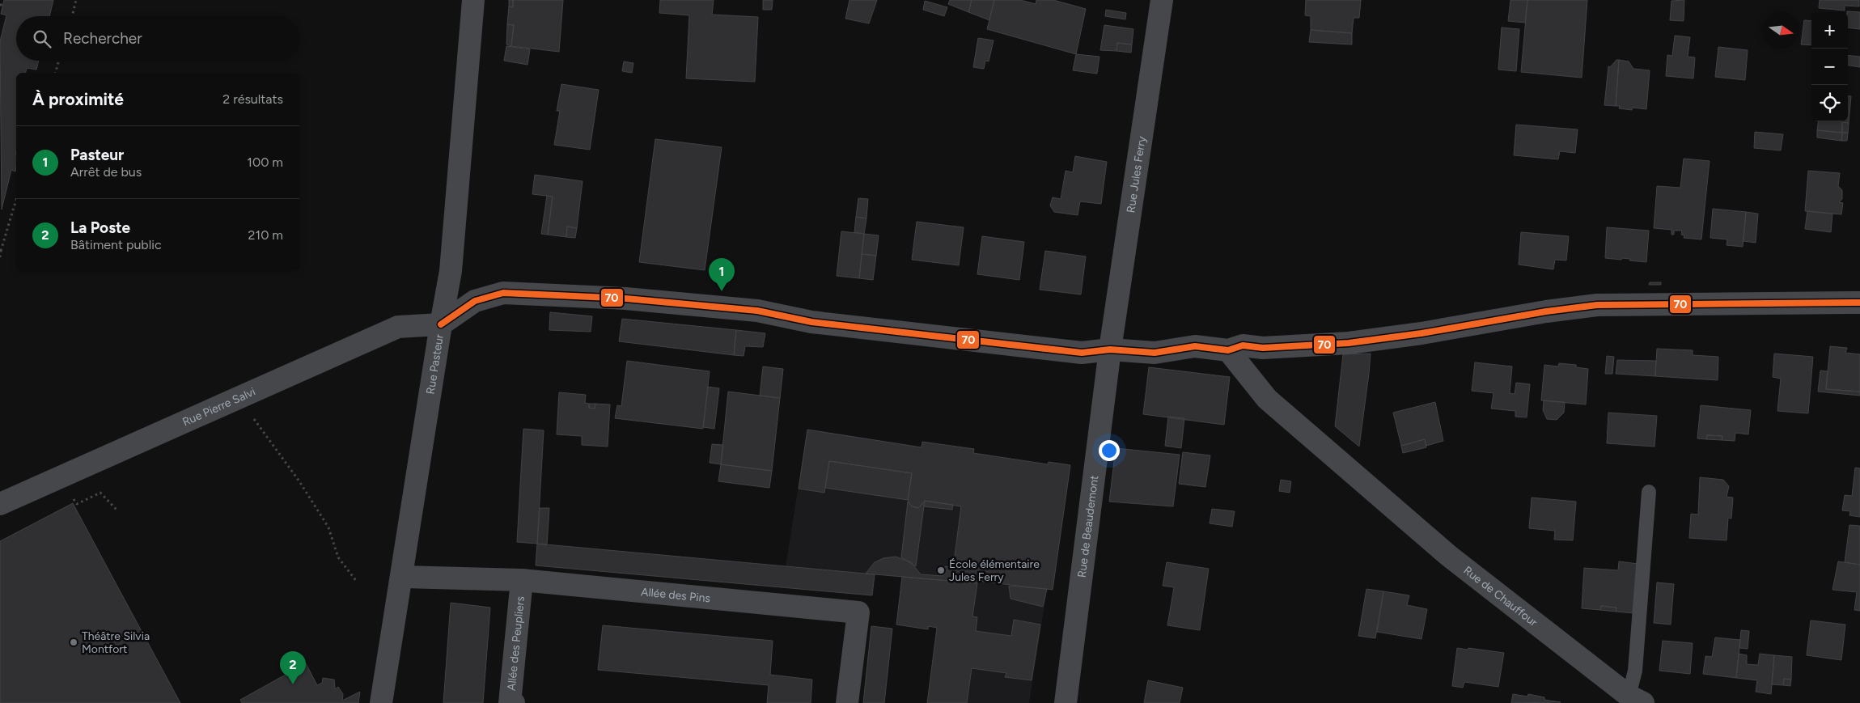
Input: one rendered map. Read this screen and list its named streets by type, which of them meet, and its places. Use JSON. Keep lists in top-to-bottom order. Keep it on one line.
{"streets":{"street":["Rue Jules Ferry","Rue Pasteur","Rue Pierre Salvi","Rue de Beaudemont","Allée des Pins","Rue de Chauffour","Allée des Peupliers"]},"crossings":[["Rue Jules Ferry","Rue de Beaudemont"],["Rue Pasteur","Rue Pierre Salvi"],["Rue Pasteur","Allée des Pins"],["Allée des Pins","Allée des Peupliers"]],"places":["École élémentaire Jules Ferry","Théâtre Silvia Montfort"],"lines":["transit line 70"],"north":"right","page":{"map_buttons":["+","−"],"search":"Rechercher","heading":["À proximité","2 résultats"],"list":[{"mark":"1","name":"Pasteur","note":"Arrêt de bus","value":"100 m"},{"mark":"2","name":"La Poste","note":"Bâtiment public","value":"210 m"}],"pins":["1","2"]}}
